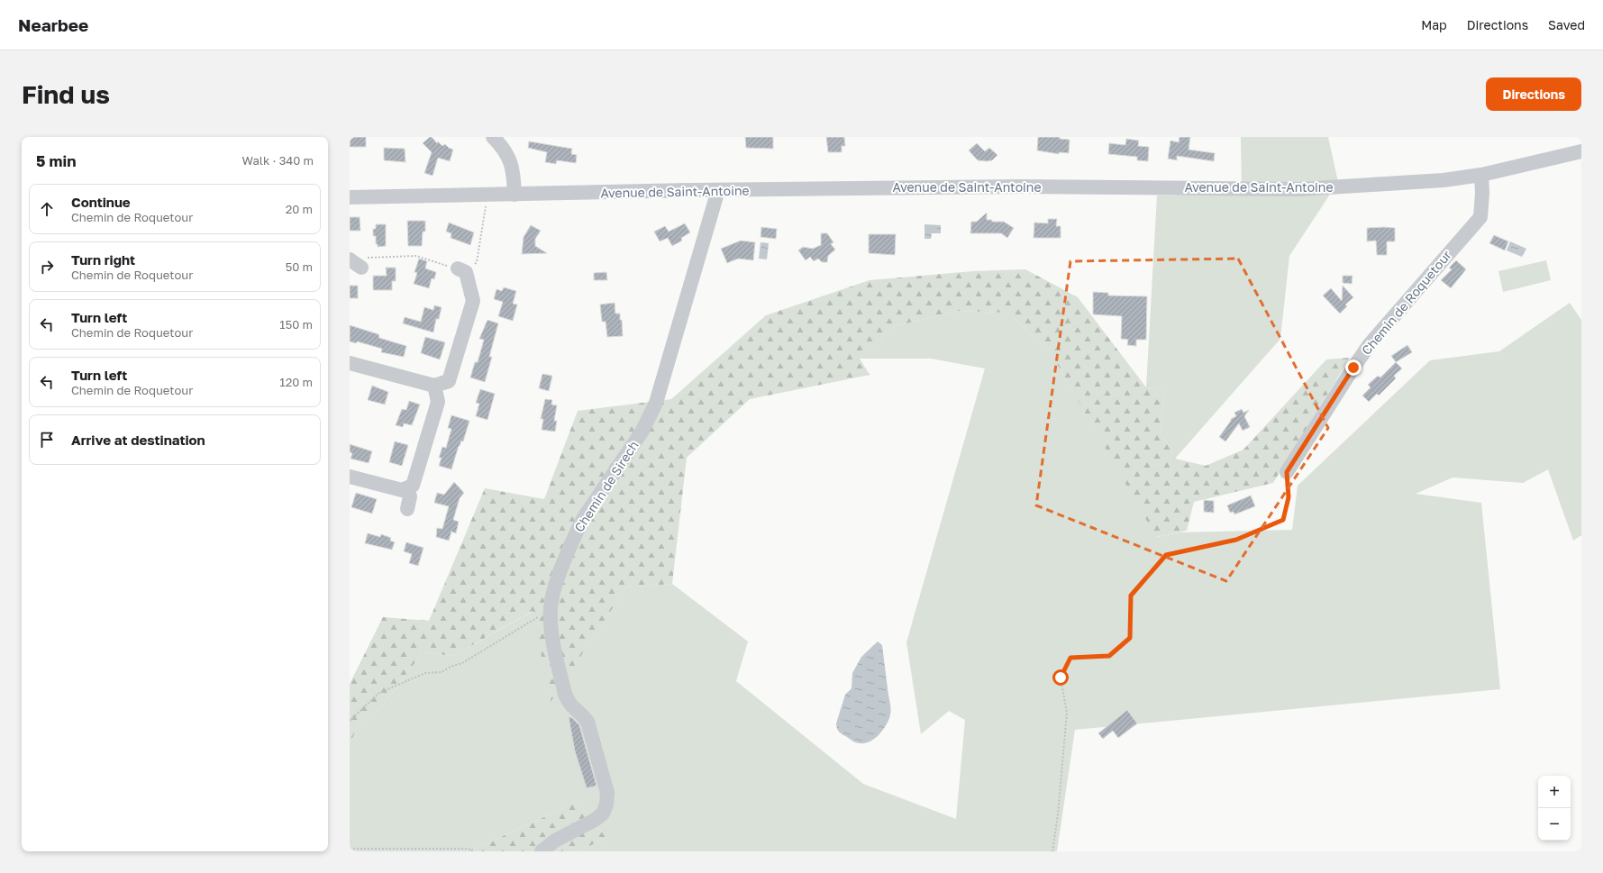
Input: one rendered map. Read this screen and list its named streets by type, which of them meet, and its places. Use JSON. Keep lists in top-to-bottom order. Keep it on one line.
{"streets":{"street":["Avenue de Saint-Antoine","Chemin de Roquetour","Chemin de Sirech"]},"crossings":[["Avenue de Saint-Antoine","Chemin de Roquetour"],["Avenue de Saint-Antoine","Chemin de Sirech"]],"page":{"header":"Nearbee","nav":["Map","Directions","Saved"],"buttons":"Directions","title":"Find us","heading":["5 min","Walk · 340 m"],"list":[["Continue","Chemin de Roquetour","20 m"],["Turn right","Chemin de Roquetour","50 m"],["Turn left","Chemin de Roquetour","150 m"],["Turn left","Chemin de Roquetour","120 m"],"Arrive at destination"],"map_buttons":["+","−"]}}
